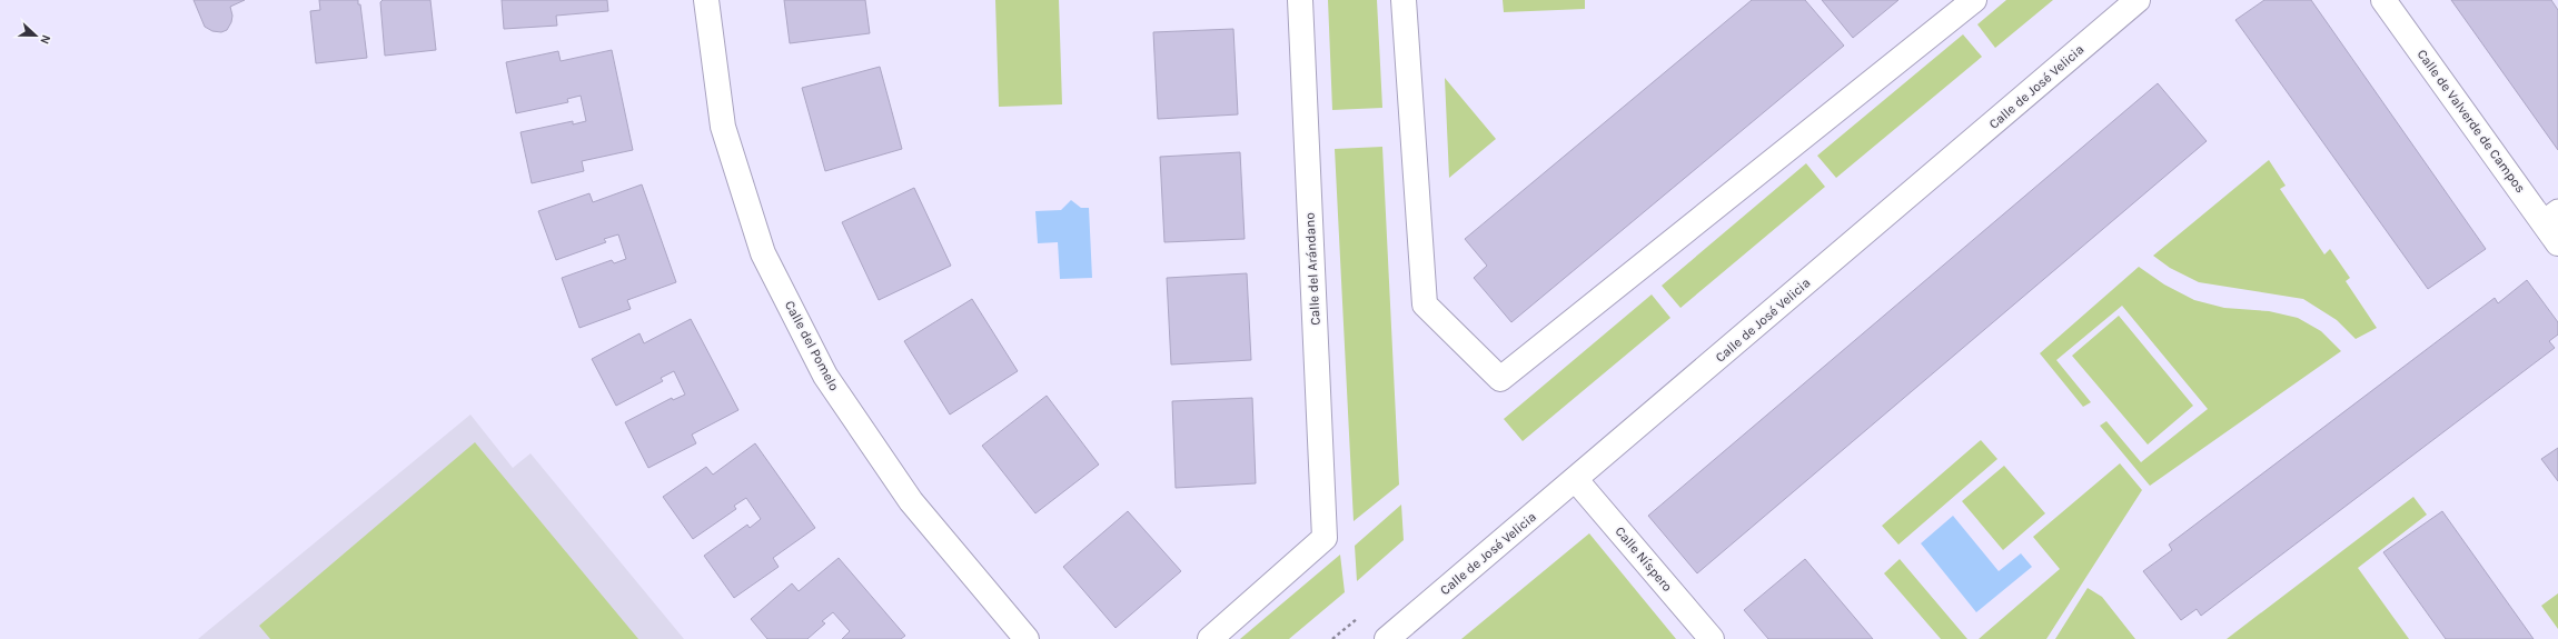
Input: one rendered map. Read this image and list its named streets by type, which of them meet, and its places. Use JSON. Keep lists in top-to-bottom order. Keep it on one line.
{"streets":{"street":["Calle de José Velicia","Calle de Valverde de Campos","Calle del Arándano","Calle del Pomelo","Calle Níspero"]},"crossings":[["Calle de José Velicia","Calle Níspero"]],"north":"right"}
